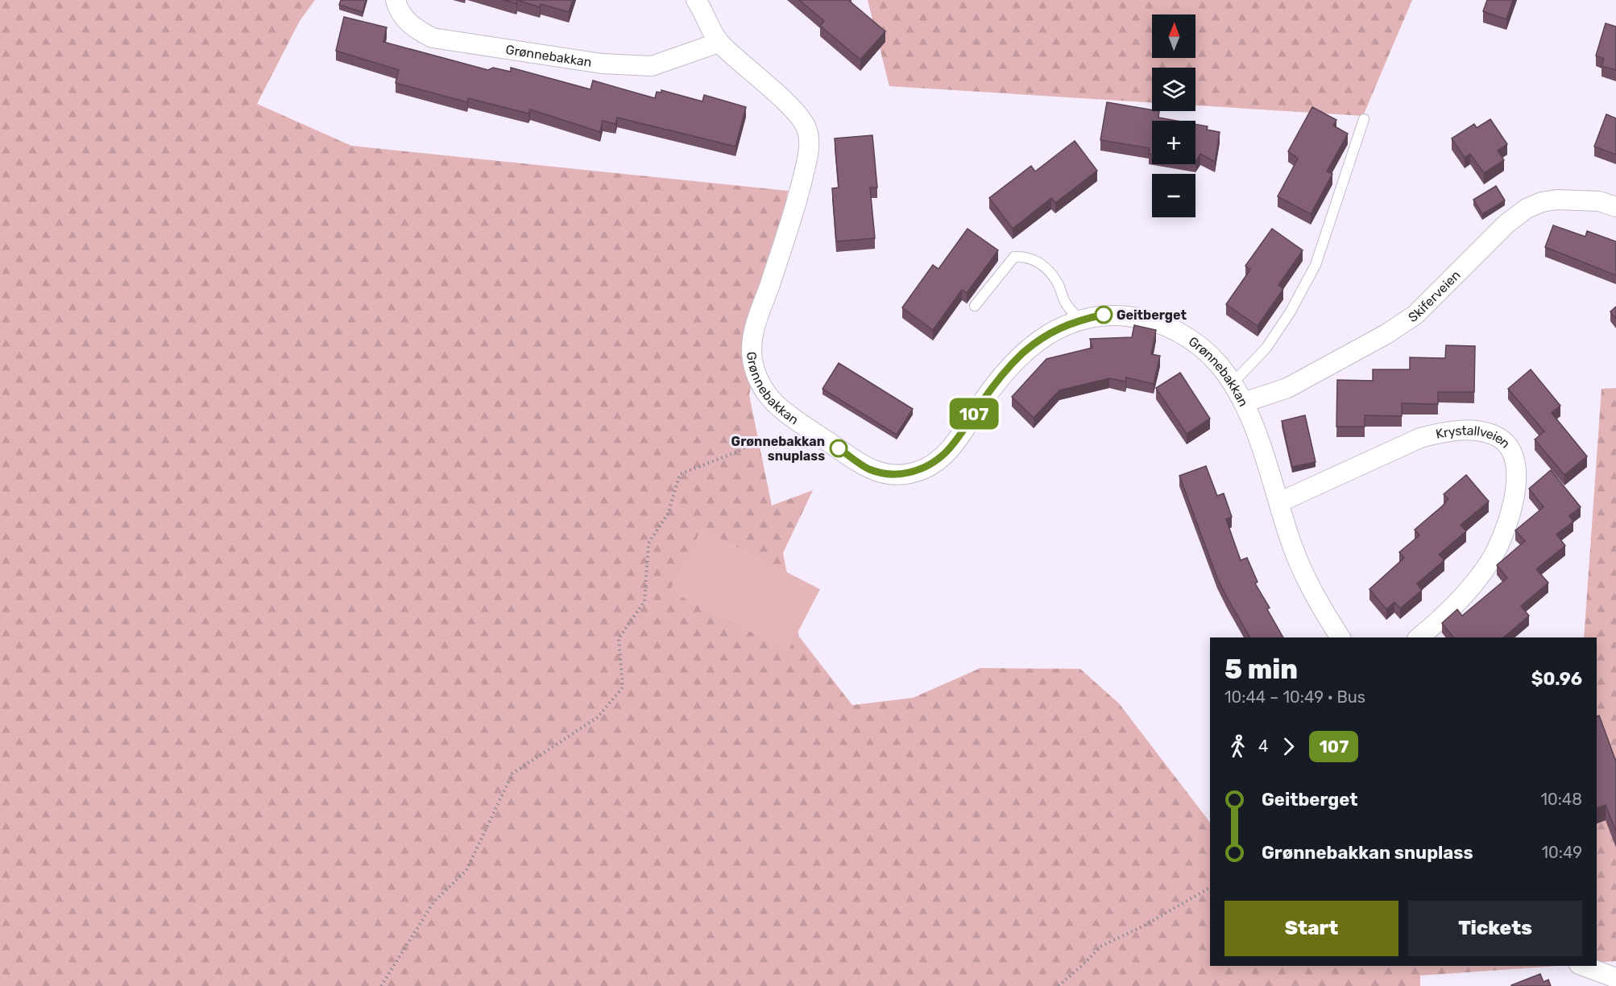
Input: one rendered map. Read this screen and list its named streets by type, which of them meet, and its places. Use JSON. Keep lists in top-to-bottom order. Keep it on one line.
{"streets":{"street":["Grønnebakkan","Skiferveien","Krystallveien"]},"crossings":[["Grønnebakkan","Skiferveien"],["Grønnebakkan","Krystallveien"]],"places":["Geitberget","Grønnebakkan snuplass"],"lines":["bus line 107"],"north":"top","page":{"on_map":"107","map_buttons":["+","−"],"heading":["5 min","10:44 – 10:49 · Bus","$0.96"],"legs":["4","107"],"list":[{"name":"Geitberget","value":"10:48"},{"name":"Grønnebakkan snuplass","value":"10:49"}],"buttons":["Start","Tickets"]}}
